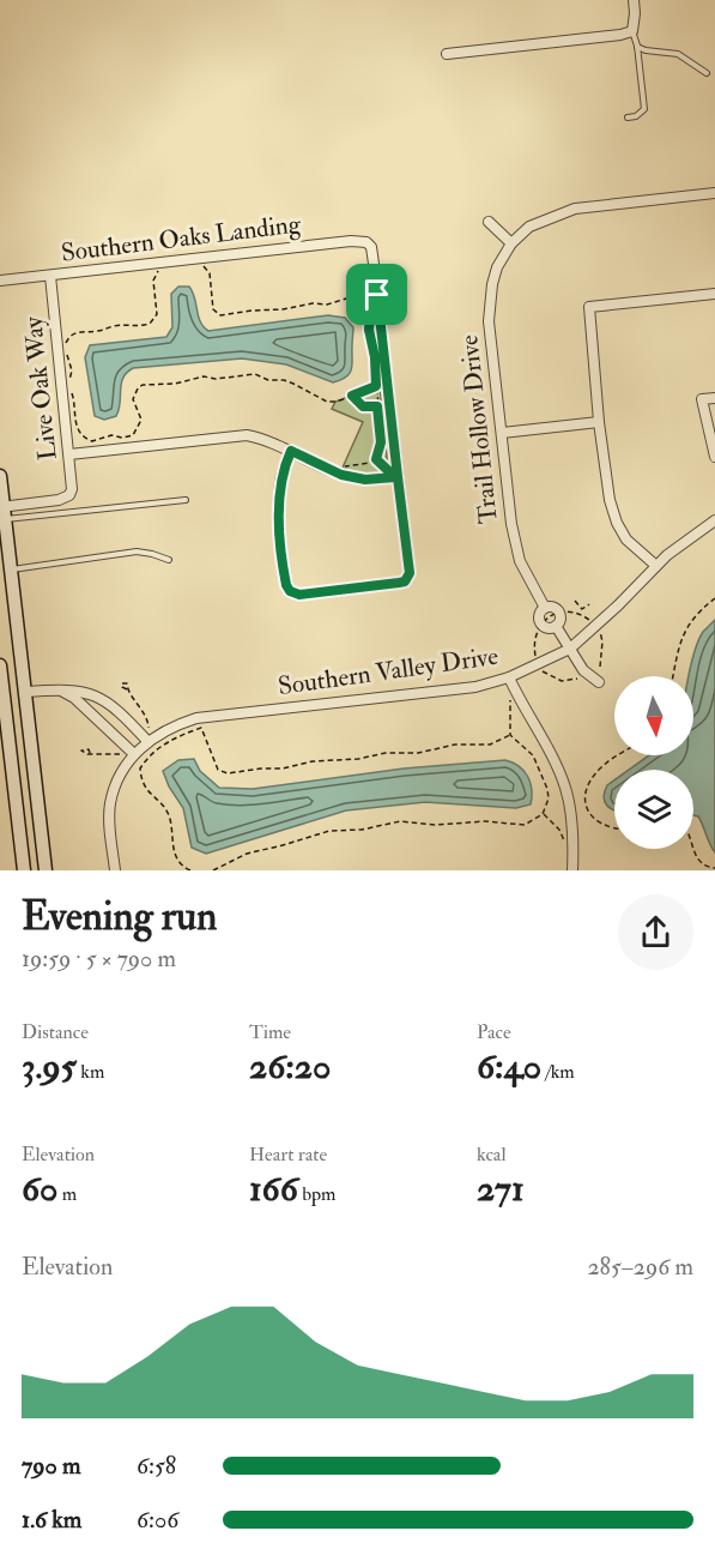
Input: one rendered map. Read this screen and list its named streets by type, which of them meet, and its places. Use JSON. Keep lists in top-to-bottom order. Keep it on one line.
{"streets":{"street":["Southern Oaks Landing","Live Oak Way","Trail Hollow Drive","Southern Valley Drive"]},"crossings":[["Southern Oaks Landing","Live Oak Way"],["Trail Hollow Drive","Southern Valley Drive"]],"north":"bottom","page":{"heading":["Evening run","19:59 · 5 × 790 m"],"stats":[["Distance","3.95 km"],["Time","26:20"],["Pace","6:40 /km"],["Elevation","60 m"],["Heart rate","166 bpm"],["kcal","271"]],"chart":["Elevation","285–296 m"],"list":[{"name":"790 m","note":"6:58"},{"name":"1.6 km","note":"6:06"}]}}
